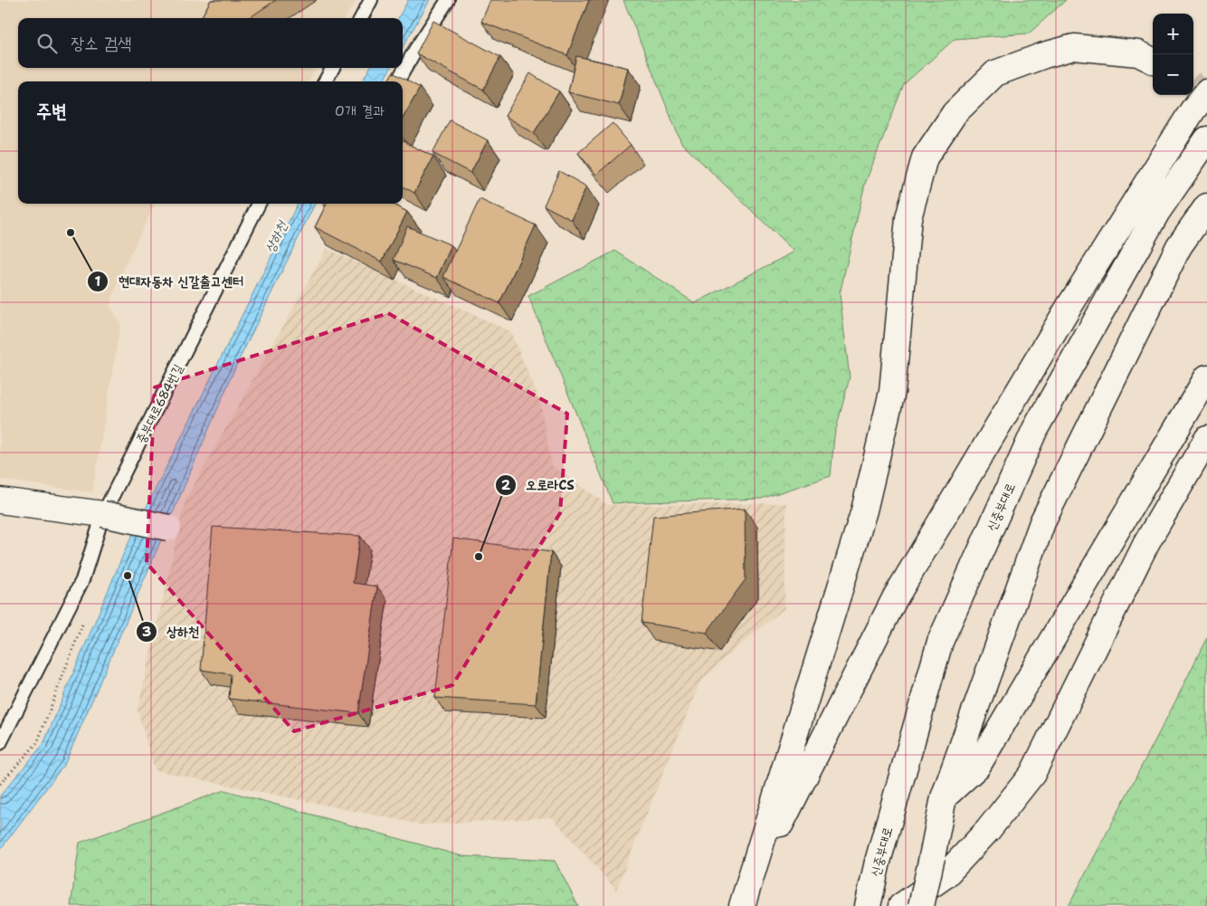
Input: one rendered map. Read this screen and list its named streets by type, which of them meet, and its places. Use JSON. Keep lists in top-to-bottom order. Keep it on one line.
{"streets":{"main road":["신중부대로"],"lane":["중부대로684번길"]},"water":["상하천"],"places":["현대자동차 신갈출고센터","오로라CS","상하천"],"page":{"map_buttons":["+","−"],"search":"장소 검색","heading":["주변","0개 결과"]}}
